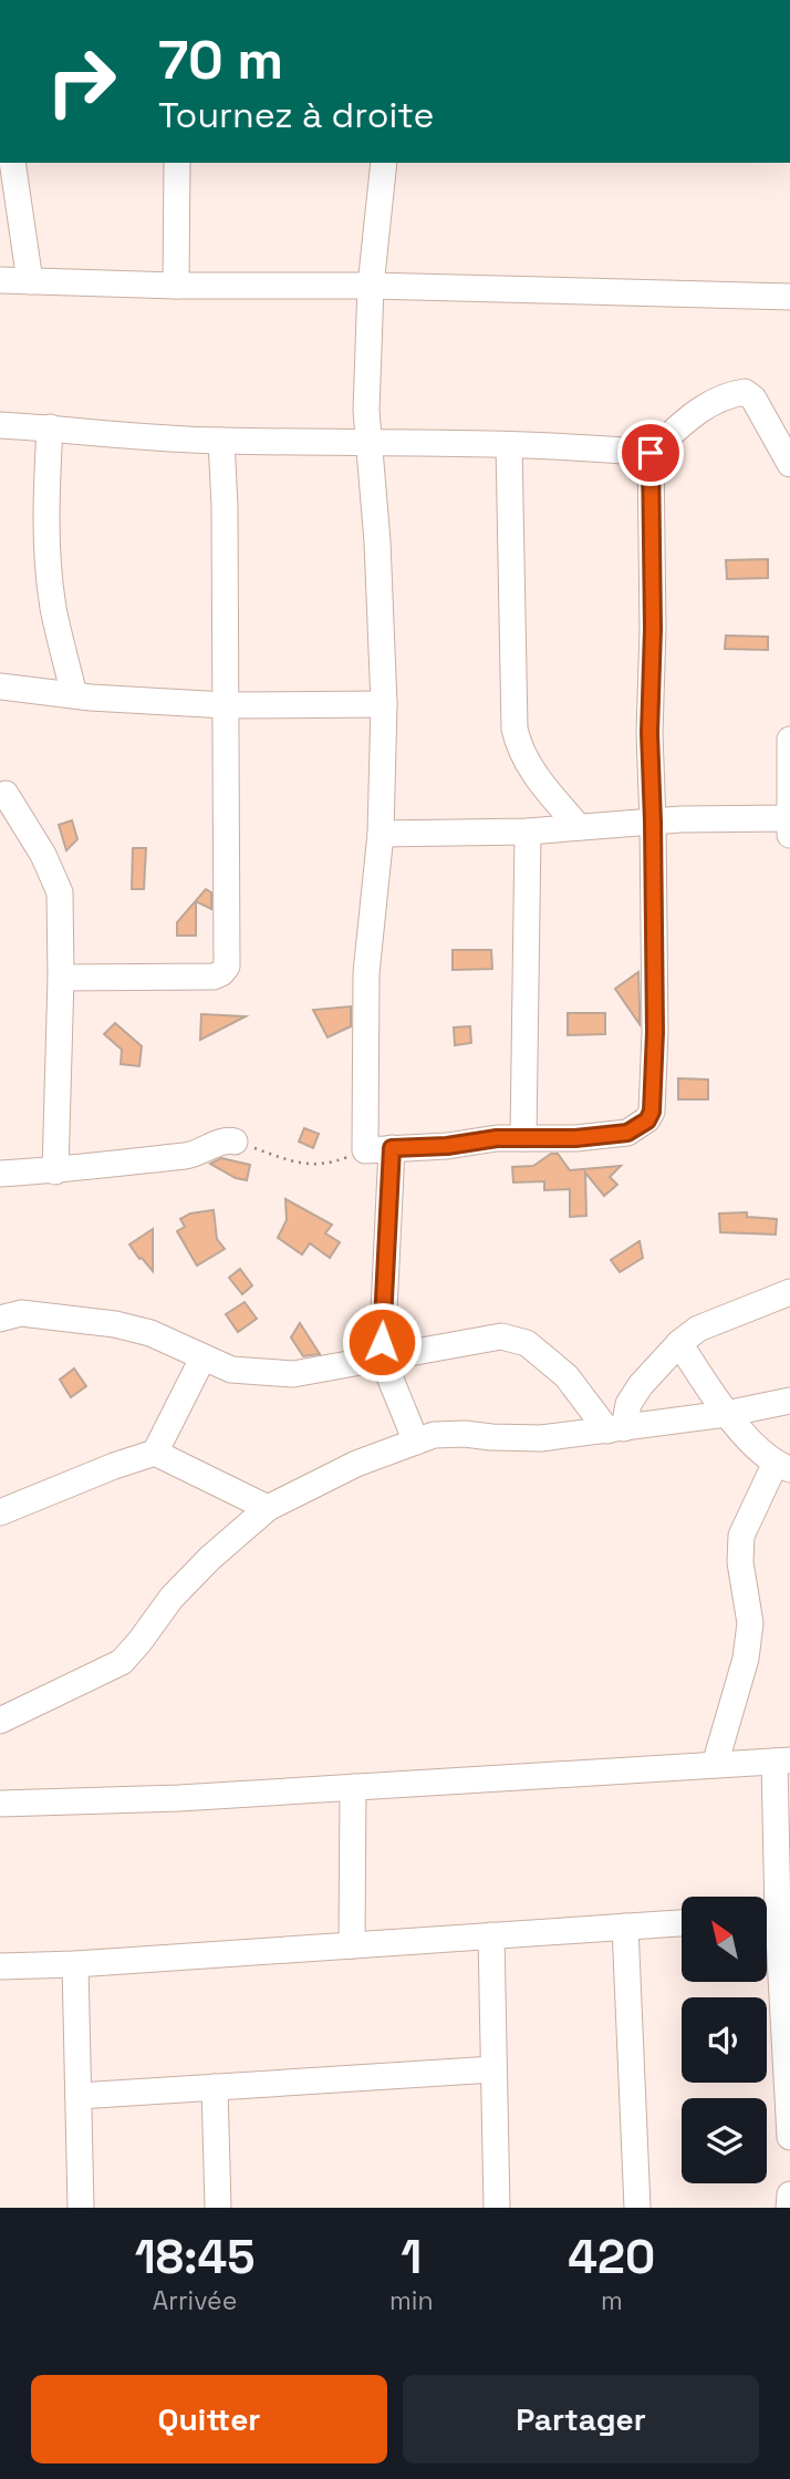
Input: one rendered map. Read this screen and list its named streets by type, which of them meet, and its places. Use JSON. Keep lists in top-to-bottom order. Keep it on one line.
{"north":"top left","page":{"turn":["70 m","Tournez à droite"],"eta":["18:45","Arrivée","1","min","420","m"],"buttons":["Quitter","Partager"]}}
